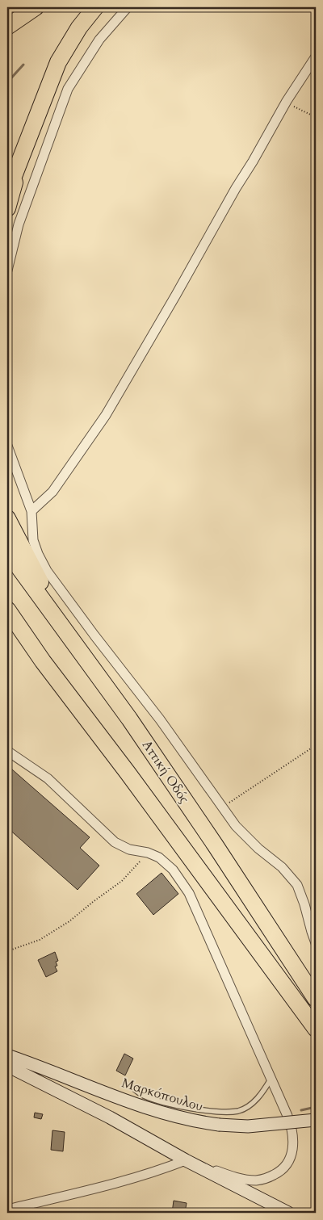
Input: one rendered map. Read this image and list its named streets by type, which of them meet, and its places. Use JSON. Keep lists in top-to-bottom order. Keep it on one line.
{"streets":{"highway":["Αττική Οδός"],"main road":["Μαρκόπουλου"]}}
